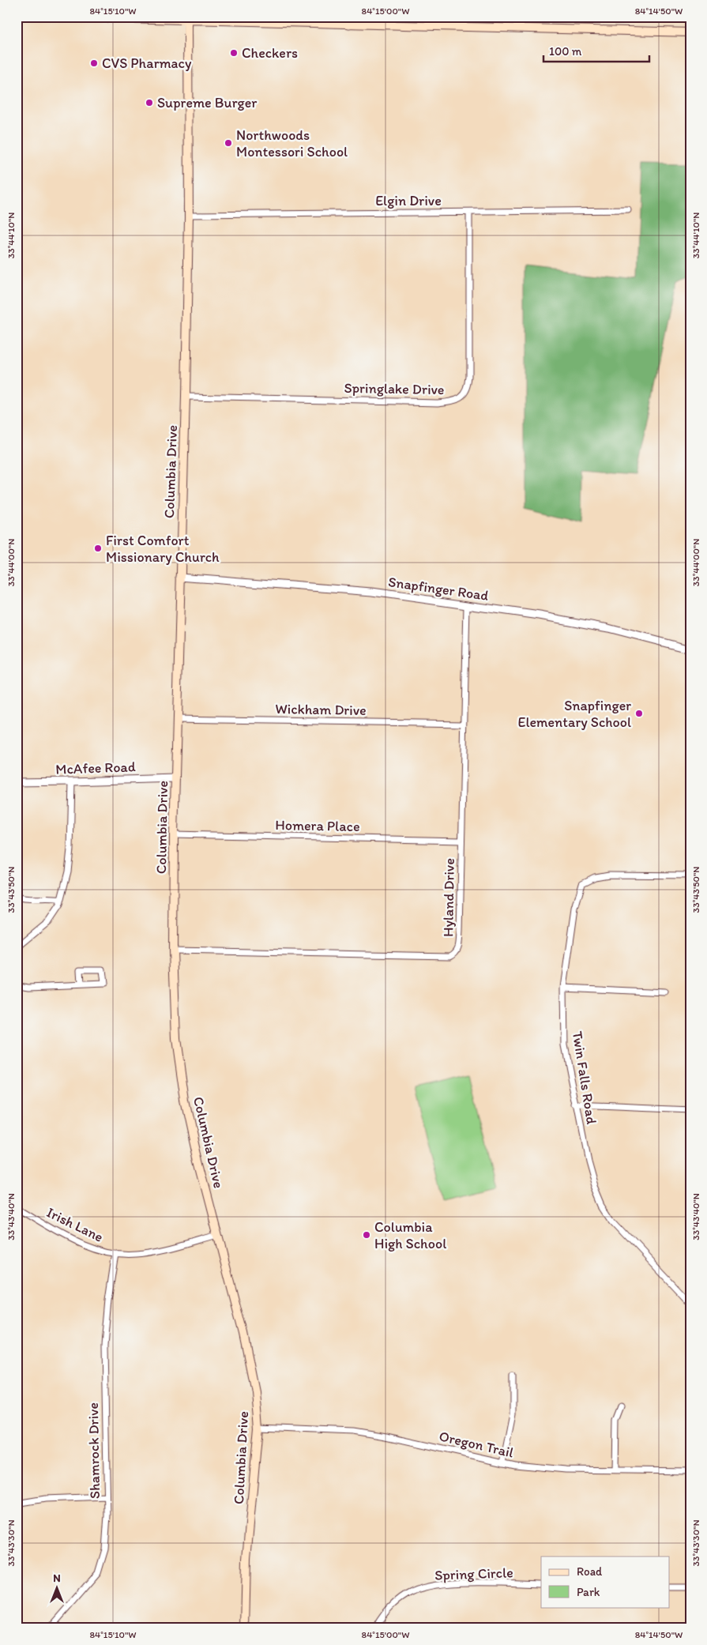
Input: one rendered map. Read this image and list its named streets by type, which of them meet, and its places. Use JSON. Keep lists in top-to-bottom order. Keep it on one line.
{"streets":{"main road":["Columbia Drive"],"street":["Elgin Drive","Springlake Drive","Snapfinger Road","Wickham Drive","McAfee Road","Homera Place","Hyland Drive","Twin Falls Road","Irish Lane","Oregon Trail","Shamrock Drive","Spring Circle"]},"crossings":[["Elgin Drive","Springlake Drive"],["Elgin Drive","Columbia Drive"],["Springlake Drive","Columbia Drive"],["Columbia Drive","Snapfinger Road"],["Columbia Drive","Wickham Drive"],["Columbia Drive","McAfee Road"],["Columbia Drive","Homera Place"],["Columbia Drive","Hyland Drive"],["Columbia Drive","Irish Lane"],["Columbia Drive","Oregon Trail"],["Snapfinger Road","Hyland Drive"],["Wickham Drive","Hyland Drive"],["Homera Place","Hyland Drive"],["Irish Lane","Shamrock Drive"]],"places":["Checkers","CVS Pharmacy","Supreme Burger","Northwoods Montessori School","First Comfort Missionary Church","Snapfinger Elementary School","Columbia High School"],"legend":["Road","Park"],"scale_bar":"100 m","north":"top","coordinates":["84°15'10\"W","84°15'00\"W","84°14'50\"W","33°44'10\"N","33°44'00\"N","33°43'50\"N","33°43'40\"N","33°43'30\"N"]}
